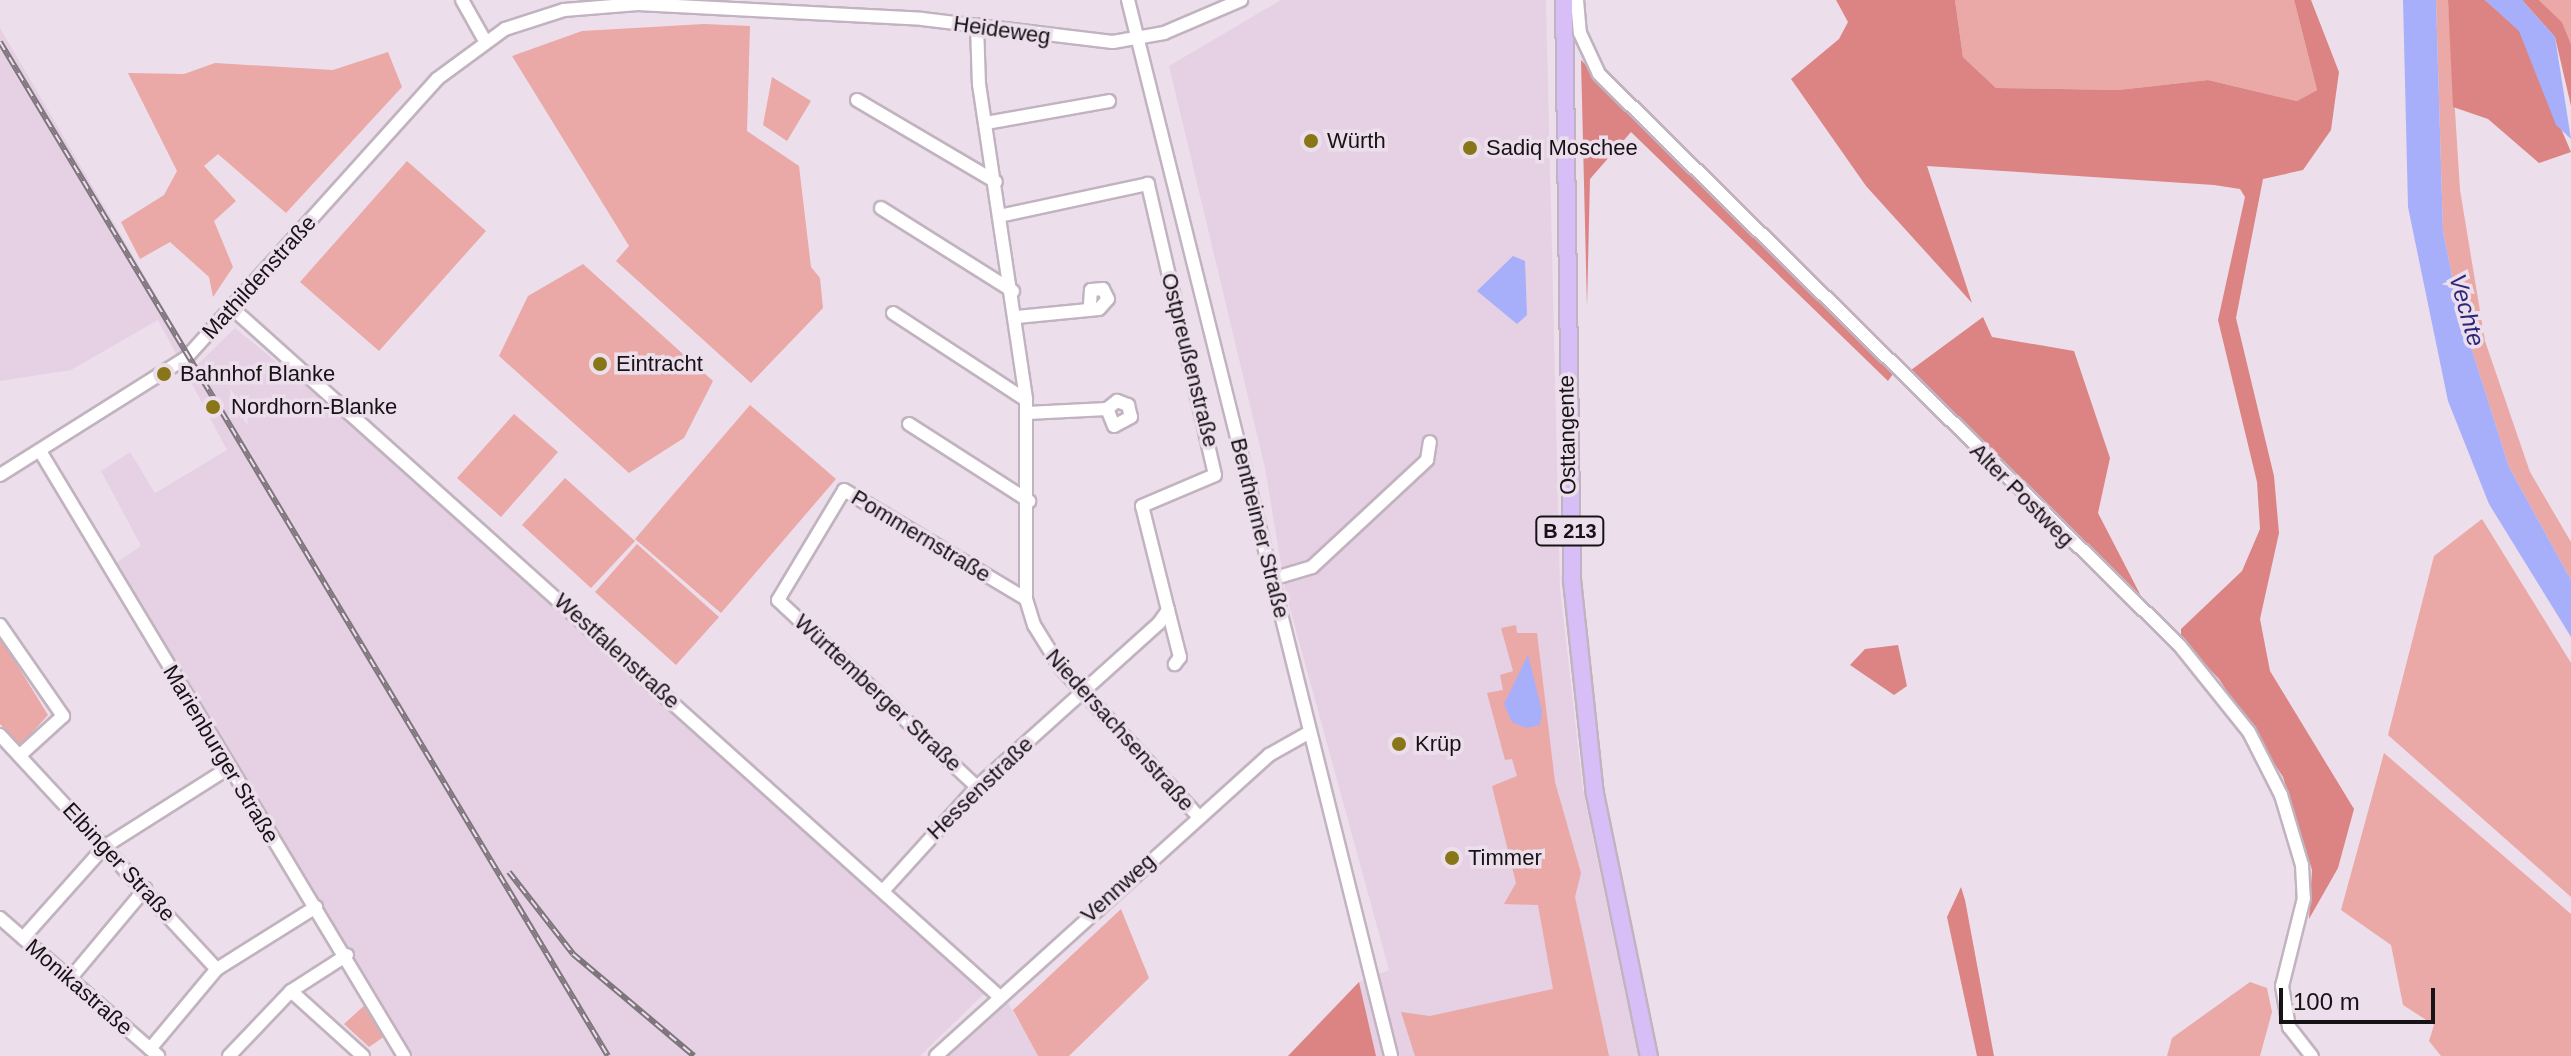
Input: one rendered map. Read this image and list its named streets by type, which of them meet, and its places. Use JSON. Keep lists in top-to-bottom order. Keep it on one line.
{"streets":{"main road":["Osttangente","B 213"],"street":["Heideweg","Mathildenstraße","Ostpreußenstraße","Alter Postweg","Bentheimer Straße","Pommernstraße","Westfalenstraße","Württemberger Straße","Niedersachsenstraße","Marienburger Straße","Hessenstraße","Elbinger Straße","Vennweg","Monikastraße"]},"crossings":[["Heideweg","Mathildenstraße"],["Heideweg","Bentheimer Straße"],["Heideweg","Niedersachsenstraße"],["Mathildenstraße","Westfalenstraße"],["Mathildenstraße","Marienburger Straße"],["Ostpreußenstraße","Niedersachsenstraße"],["Bentheimer Straße","Vennweg"],["Pommernstraße","Württemberger Straße"],["Pommernstraße","Niedersachsenstraße"],["Westfalenstraße","Hessenstraße"],["Westfalenstraße","Vennweg"],["Württemberger Straße","Hessenstraße"],["Niedersachsenstraße","Hessenstraße"],["Niedersachsenstraße","Vennweg"]],"water":["Vechte"],"places":["Würth","Sadiq Moschee","Eintracht","Bahnhof Blanke","Nordhorn-Blanke","Krüp","Timmer"],"scale_bar":"100 m"}
